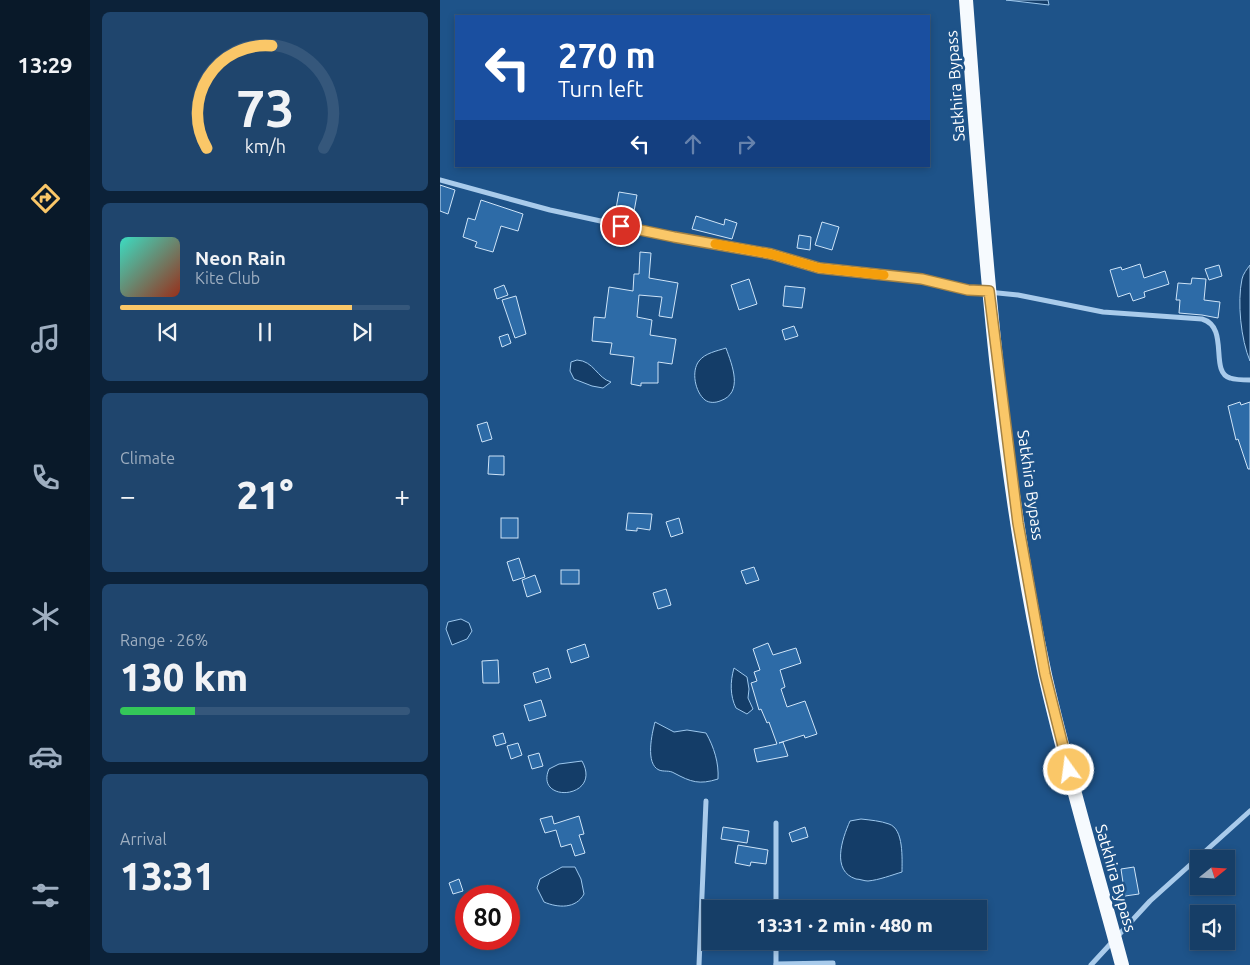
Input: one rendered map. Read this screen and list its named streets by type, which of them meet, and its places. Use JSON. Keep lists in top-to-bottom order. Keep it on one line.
{"streets":{"highway":["Satkhira Bypass"]},"north":"right","page":{"tabs":"13:29","turn":["270 m","Turn left"],"song":["Neon Rain","Kite Club"],"tile":["Climate",["Range · 26%","130 km"],["Arrival","13:31"]],"heat":["−","21°","+"],"limit":"80","trip":"13:31 · 2 min · 480 m","gauge":["73","km/h"]}}
